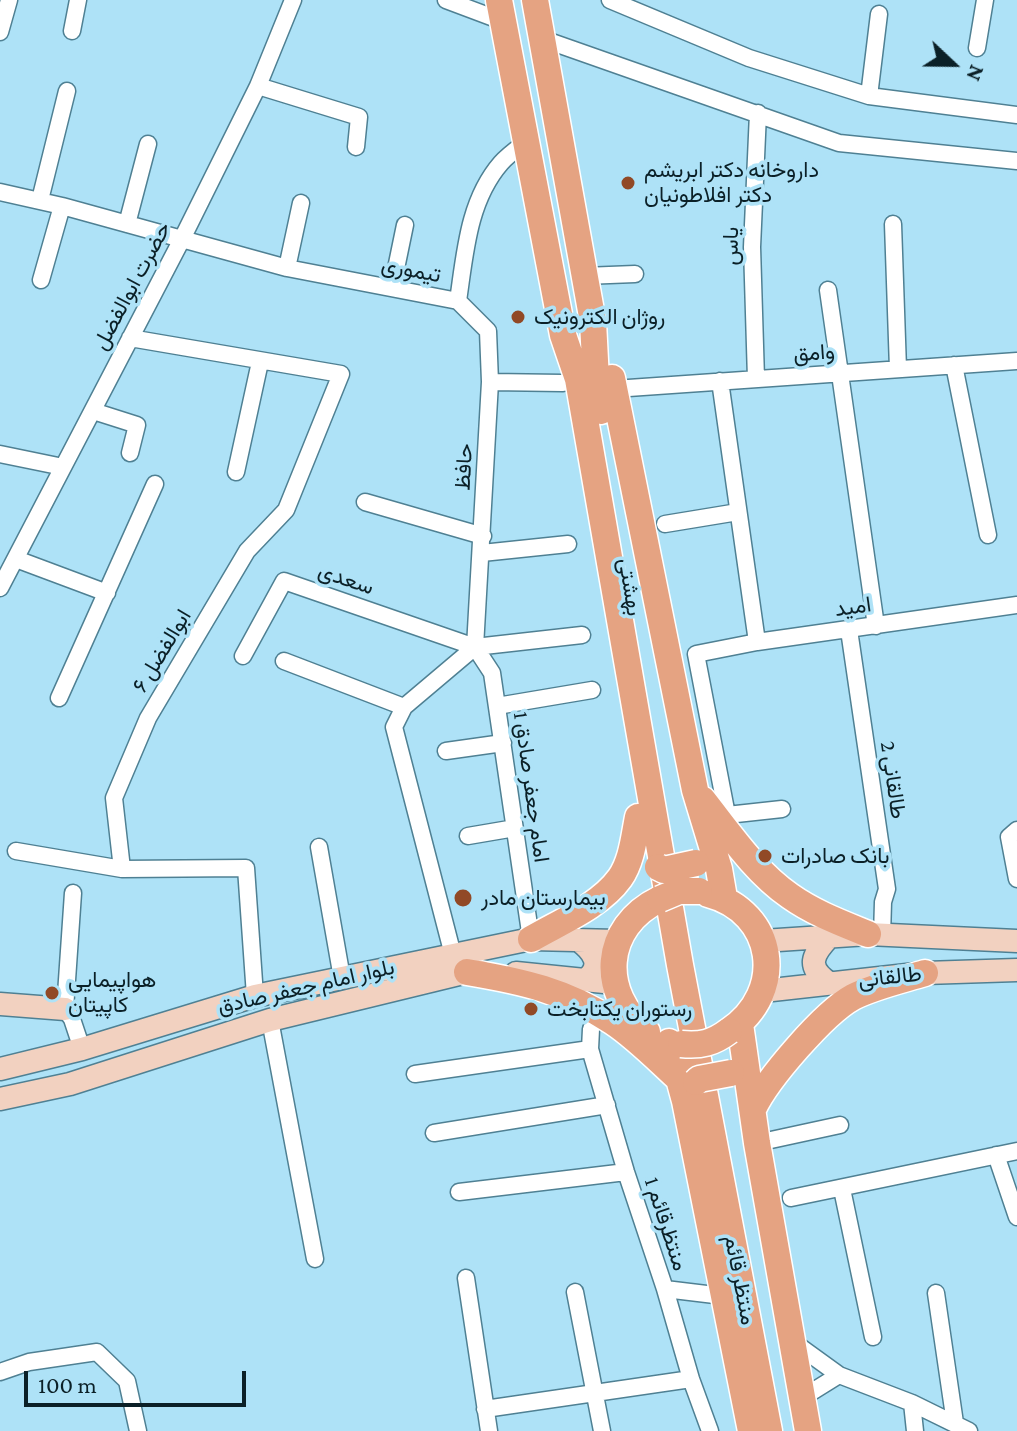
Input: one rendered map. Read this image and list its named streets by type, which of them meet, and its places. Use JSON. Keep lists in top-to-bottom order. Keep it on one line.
{"streets":{"main road":["بهشتی","طالقانی","بلوار امام جعفر صادق","منتظر قائم"],"street":["یاس","تیموری","حضرت ابوالفضل","وامق","حافظ","سعدی","امید","ابوالفضل ۶","طالقانی 2","امام جعفر صادق 1","منتظرقائم 1"]},"crossings":[["یاس","وامق"],["تیموری","حضرت ابوالفضل"],["تیموری","حافظ"],["تیموری","بهشتی"],["حافظ","سعدی"],["حافظ","امام جعفر صادق 1"],["سعدی","امام جعفر صادق 1"],["بهشتی","منتظر قائم"],["امید","طالقانی 2"],["طالقانی 2","طالقانی"],["امام جعفر صادق 1","بلوار امام جعفر صادق"],["طالقانی","بلوار امام جعفر صادق"]],"places":["داروخانه دکتر ابریشم دکتر افلاطونیان","روژان الکترونیک","بانک صادرات","بیمارستان مادر","هواپیمایی کاپیتان","رستوران یکتابخت"],"scale_bar":"100 m","north":"right"}
